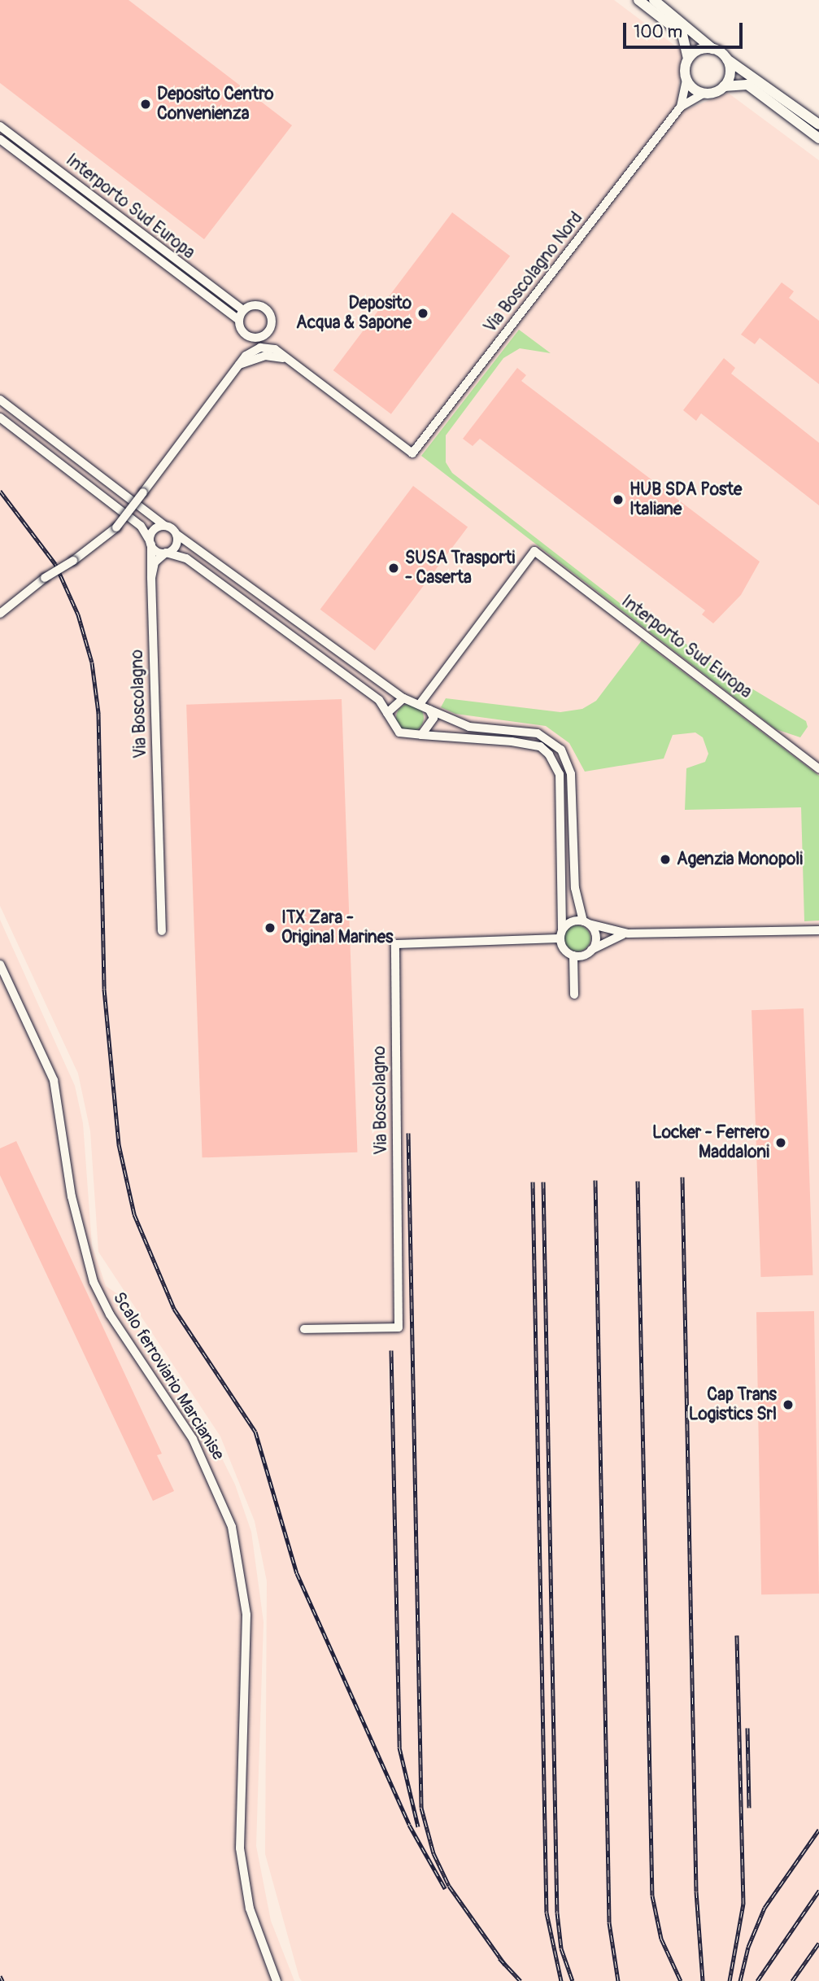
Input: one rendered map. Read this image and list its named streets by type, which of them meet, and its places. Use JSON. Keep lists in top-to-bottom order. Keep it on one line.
{"streets":{"street":["Interporto Sud Europa","Via Boscolagno Nord","Via Boscolagno","Scalo ferroviario Marcianise"]},"places":["Deposito Centro Convenienza","Deposito Acqua & Sapone","HUB SDA Poste Italiane","SUSA Trasporti - Caserta","Agenzia Monopoli","ITX Zara - Original Marines","Locker - Ferrero Maddaloni","Cap Trans Logistics Srl"],"scale_bar":"100 m"}
